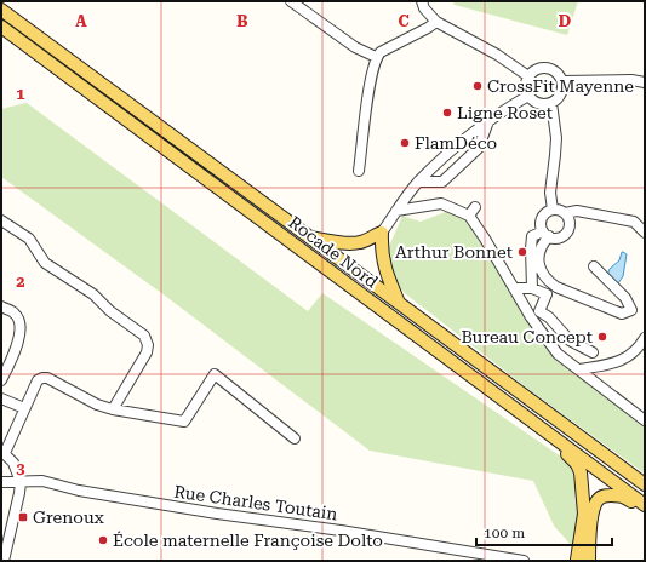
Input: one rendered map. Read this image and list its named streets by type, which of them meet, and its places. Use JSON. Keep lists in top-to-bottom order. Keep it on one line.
{"streets":{"main road":["Rocade Nord"],"street":["Rue Charles Toutain"]},"places":{"other":["CrossFit Mayenne","Ligne Roset","FlamDéco","Arthur Bonnet","Bureau Concept","École maternelle Françoise Dolto"],"transit":["Grenoux"]},"scale_bar":"100 m","grid":{"columns":["A","B","C","D"],"rows":["1","2","3"]}}
